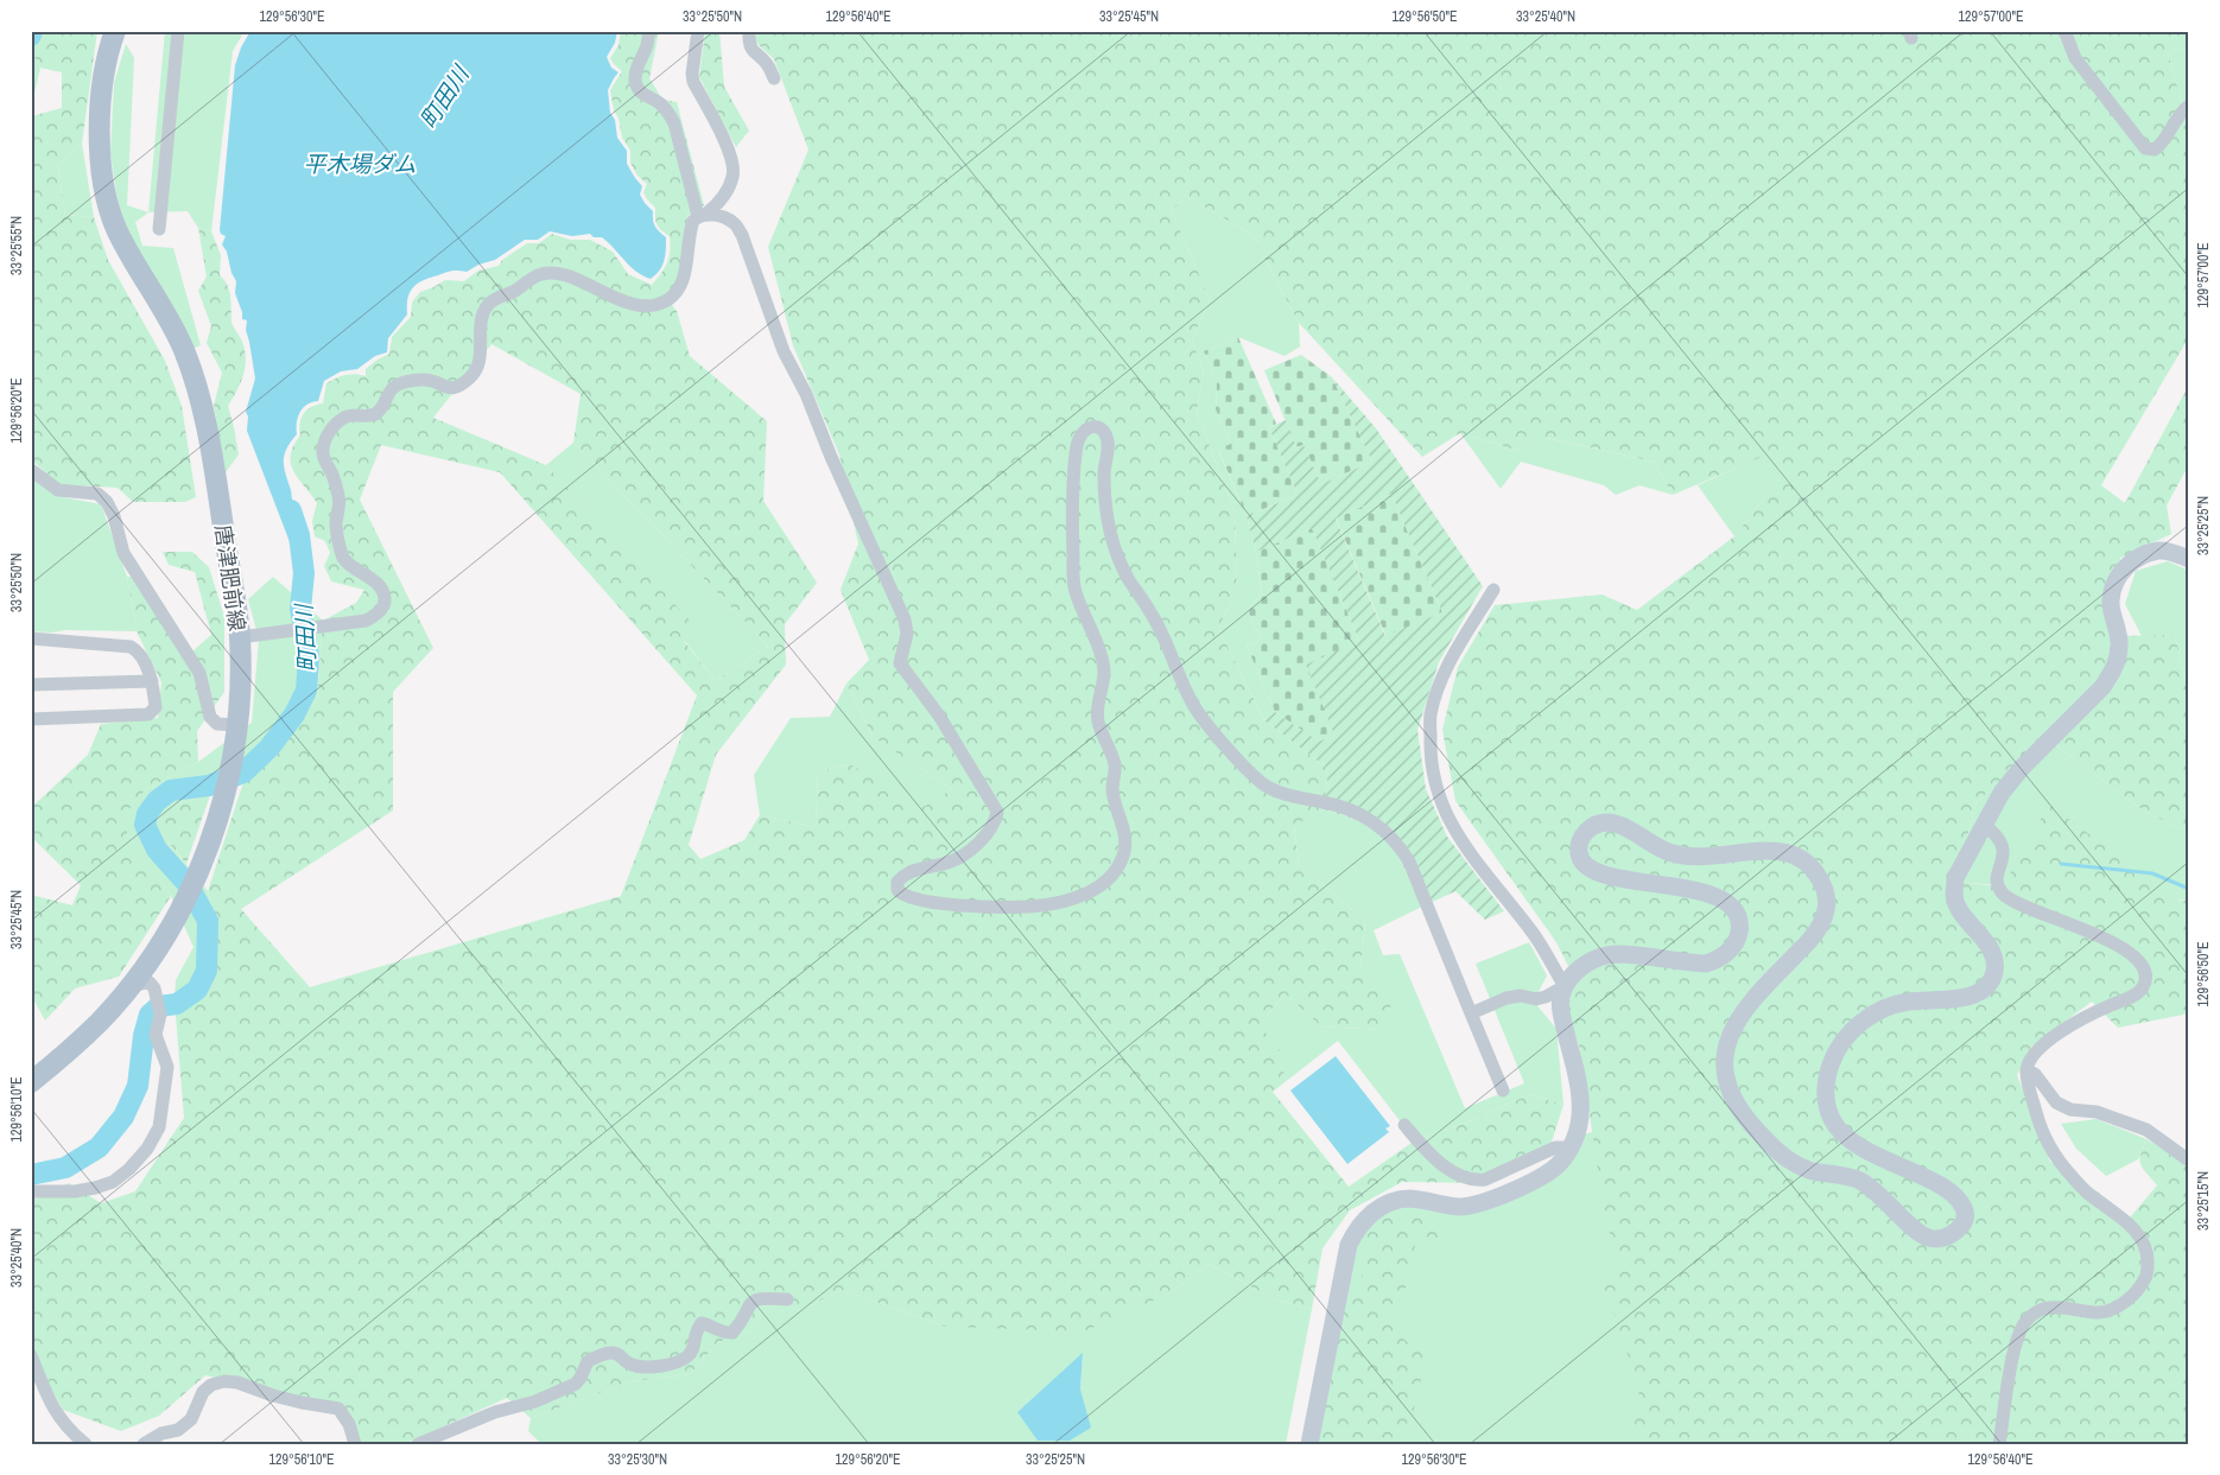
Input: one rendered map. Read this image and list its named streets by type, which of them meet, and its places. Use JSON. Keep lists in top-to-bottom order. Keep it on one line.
{"streets":{"main road":["唐津肥前線"]},"water":["町田川","平木場ダム"],"coordinates":["129°56'30\"E","33°25'50\"N","129°56'40\"E","33°25'45\"N","129°56'50\"E","33°25'40\"N","129°57'00\"E","33°25'55\"N","129°56'20\"E","33°25'25\"N","129°56'10\"E","33°25'15\"N","33°25'30\"N"]}
